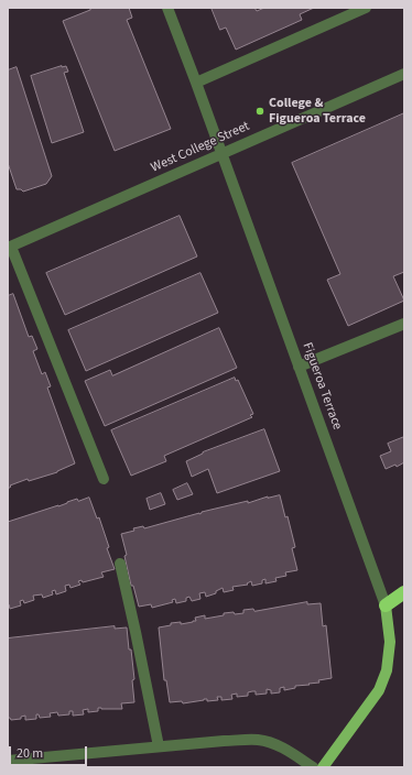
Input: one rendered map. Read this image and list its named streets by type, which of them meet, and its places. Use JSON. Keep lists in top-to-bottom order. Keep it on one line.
{"streets":{"main road":["Figueroa Terrace"],"street":["West College Street"]},"crossings":[["West College Street","Figueroa Terrace"]],"places":["College & Figueroa Terrace"],"scale_bar":"20 m"}
